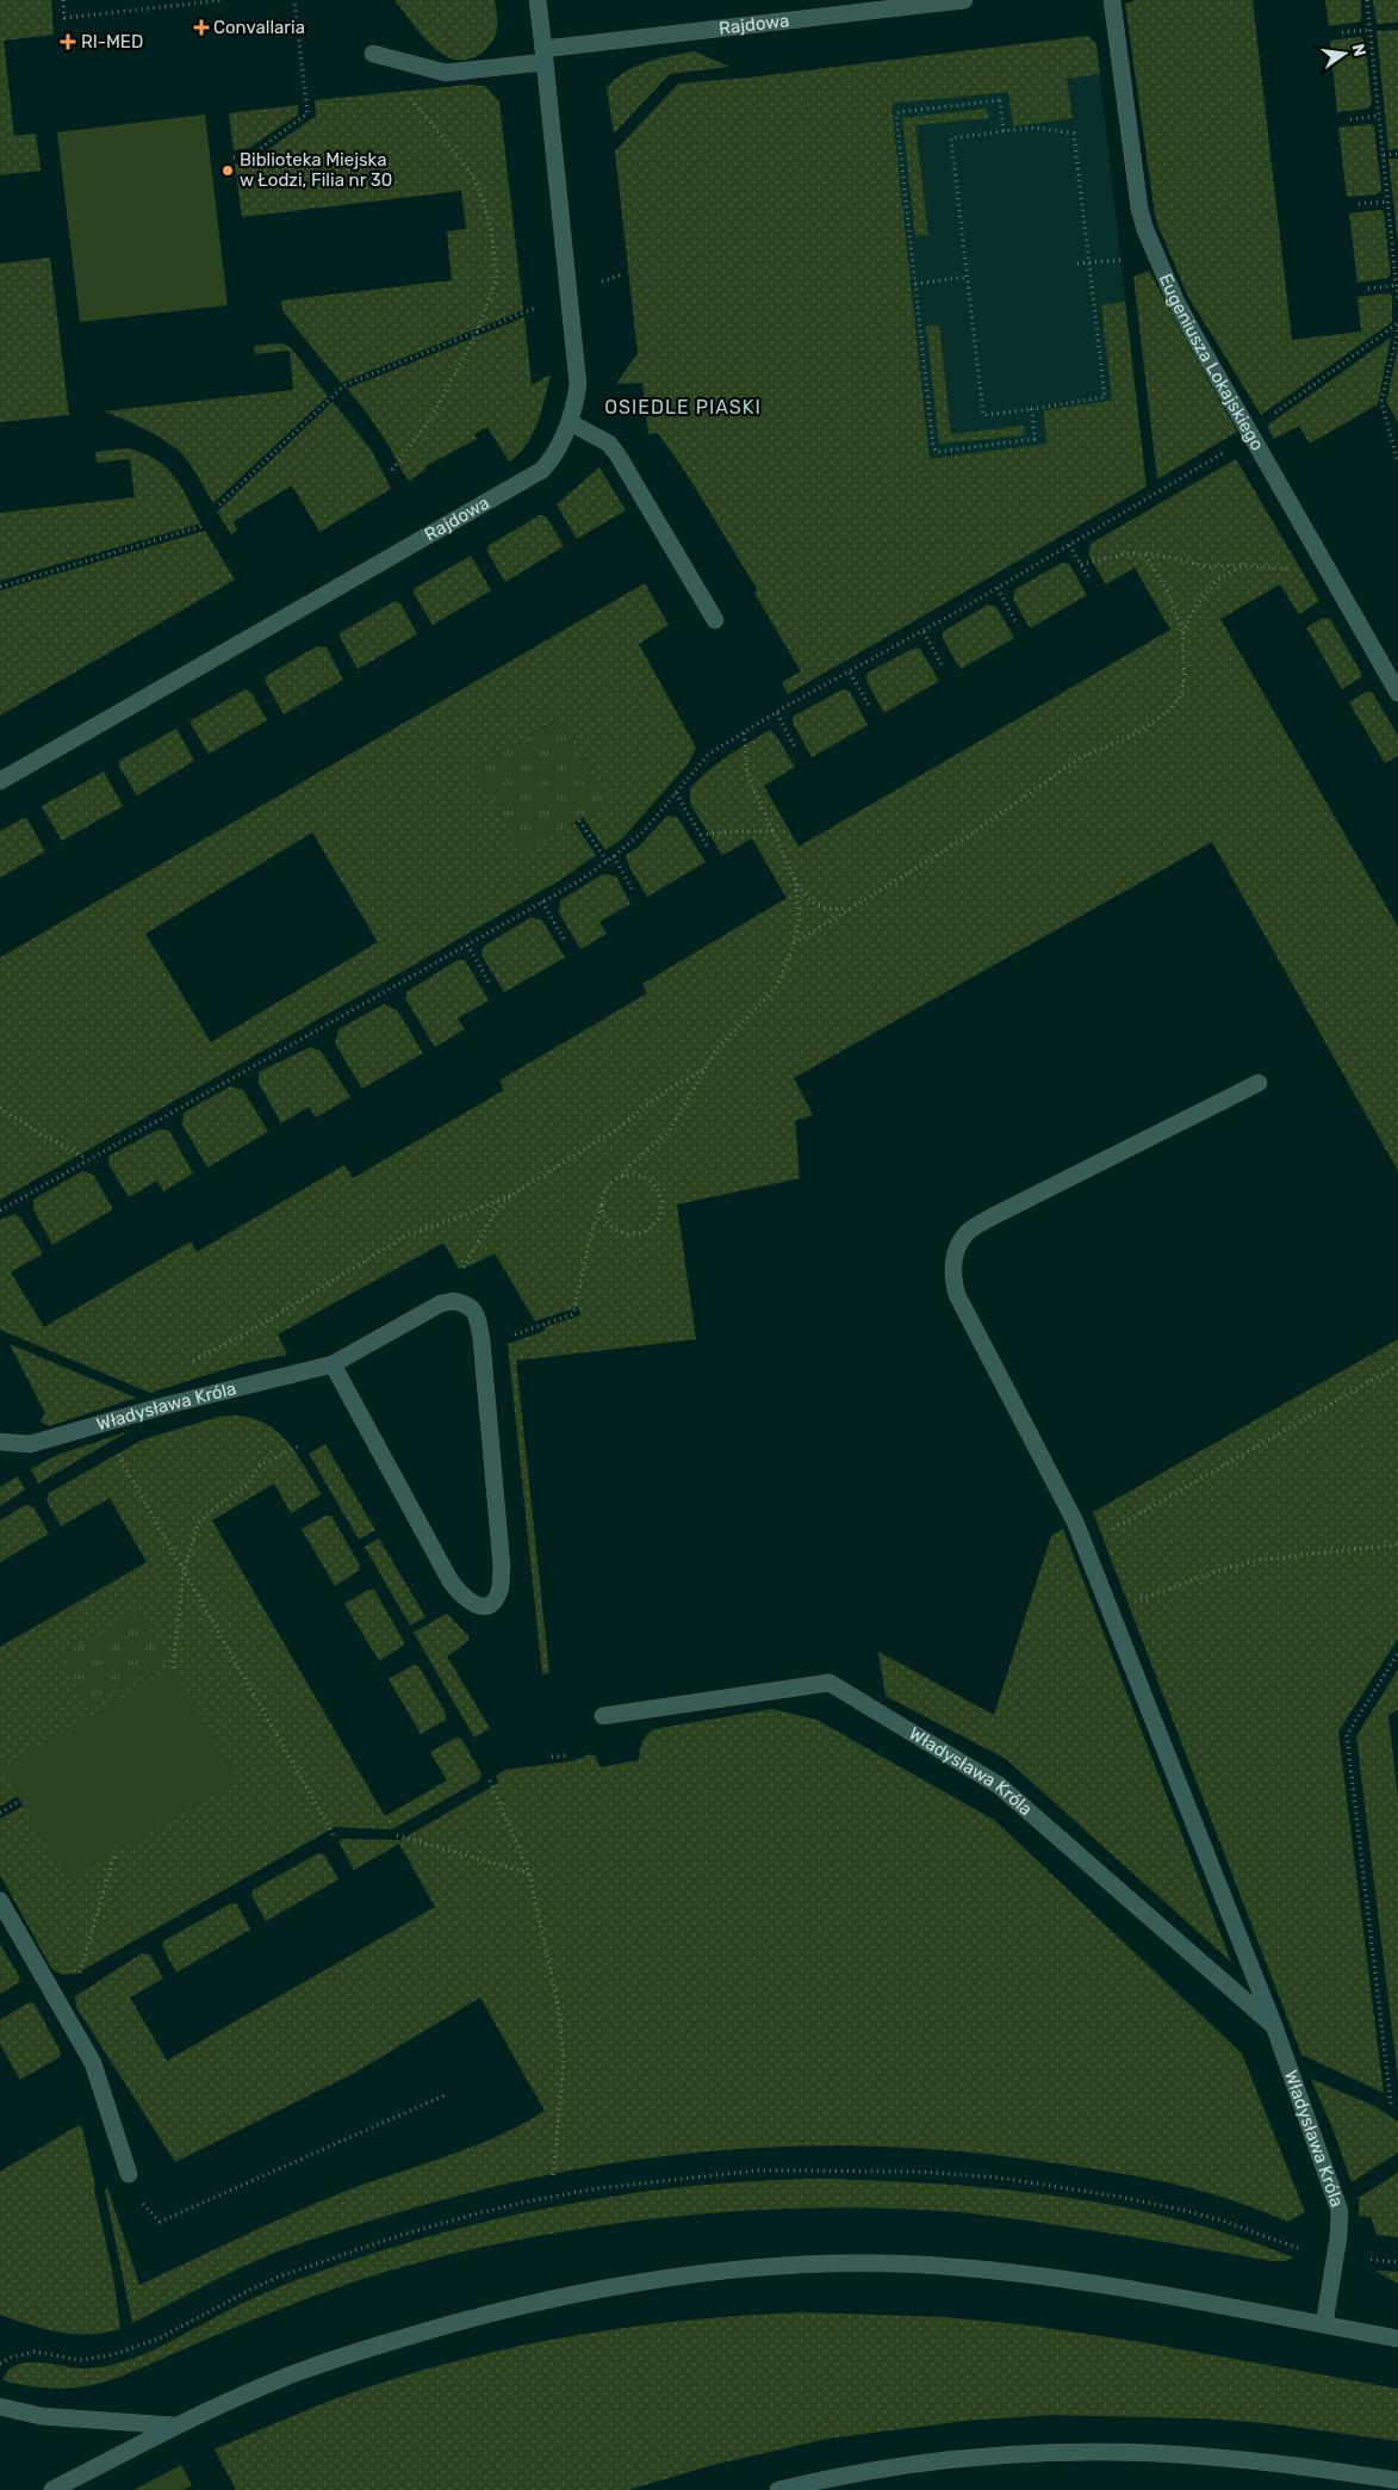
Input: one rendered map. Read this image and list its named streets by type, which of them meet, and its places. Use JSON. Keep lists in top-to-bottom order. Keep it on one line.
{"streets":{"street":["Rajdowa","Eugeniusza Lokajskiego","Władysława Króla"]},"districts":["OSIEDLE PIASKI"],"places":{"health":["Convallaria","RI-MED"],"other":["Biblioteka Miejska w Łodzi, Filia nr 30"]},"north":"right"}
